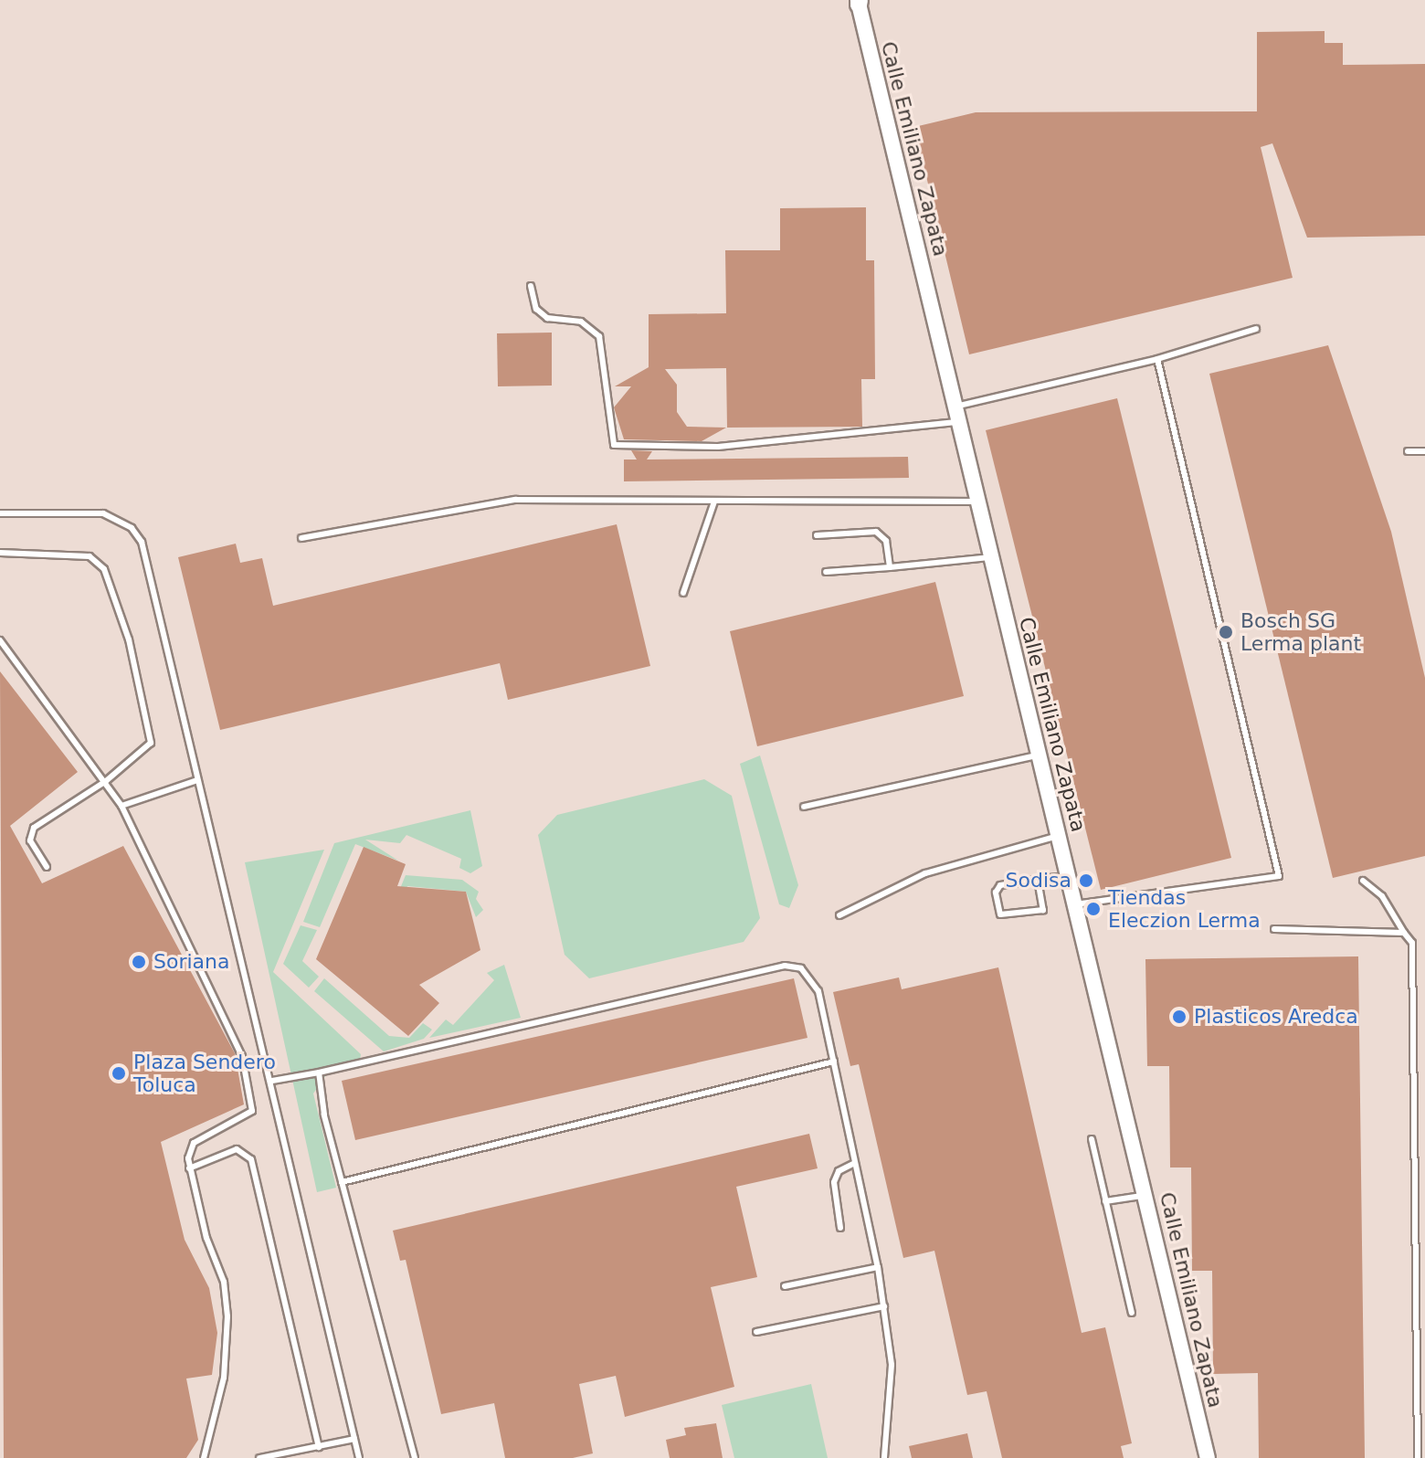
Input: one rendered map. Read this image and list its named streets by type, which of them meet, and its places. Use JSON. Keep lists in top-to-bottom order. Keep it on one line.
{"streets":{"street":["Calle Emiliano Zapata"]},"places":["Bosch SG Lerma plant","Sodisa","Tiendas Eleczion Lerma","Soriana","Plasticos Aredca","Plaza Sendero Toluca"]}
